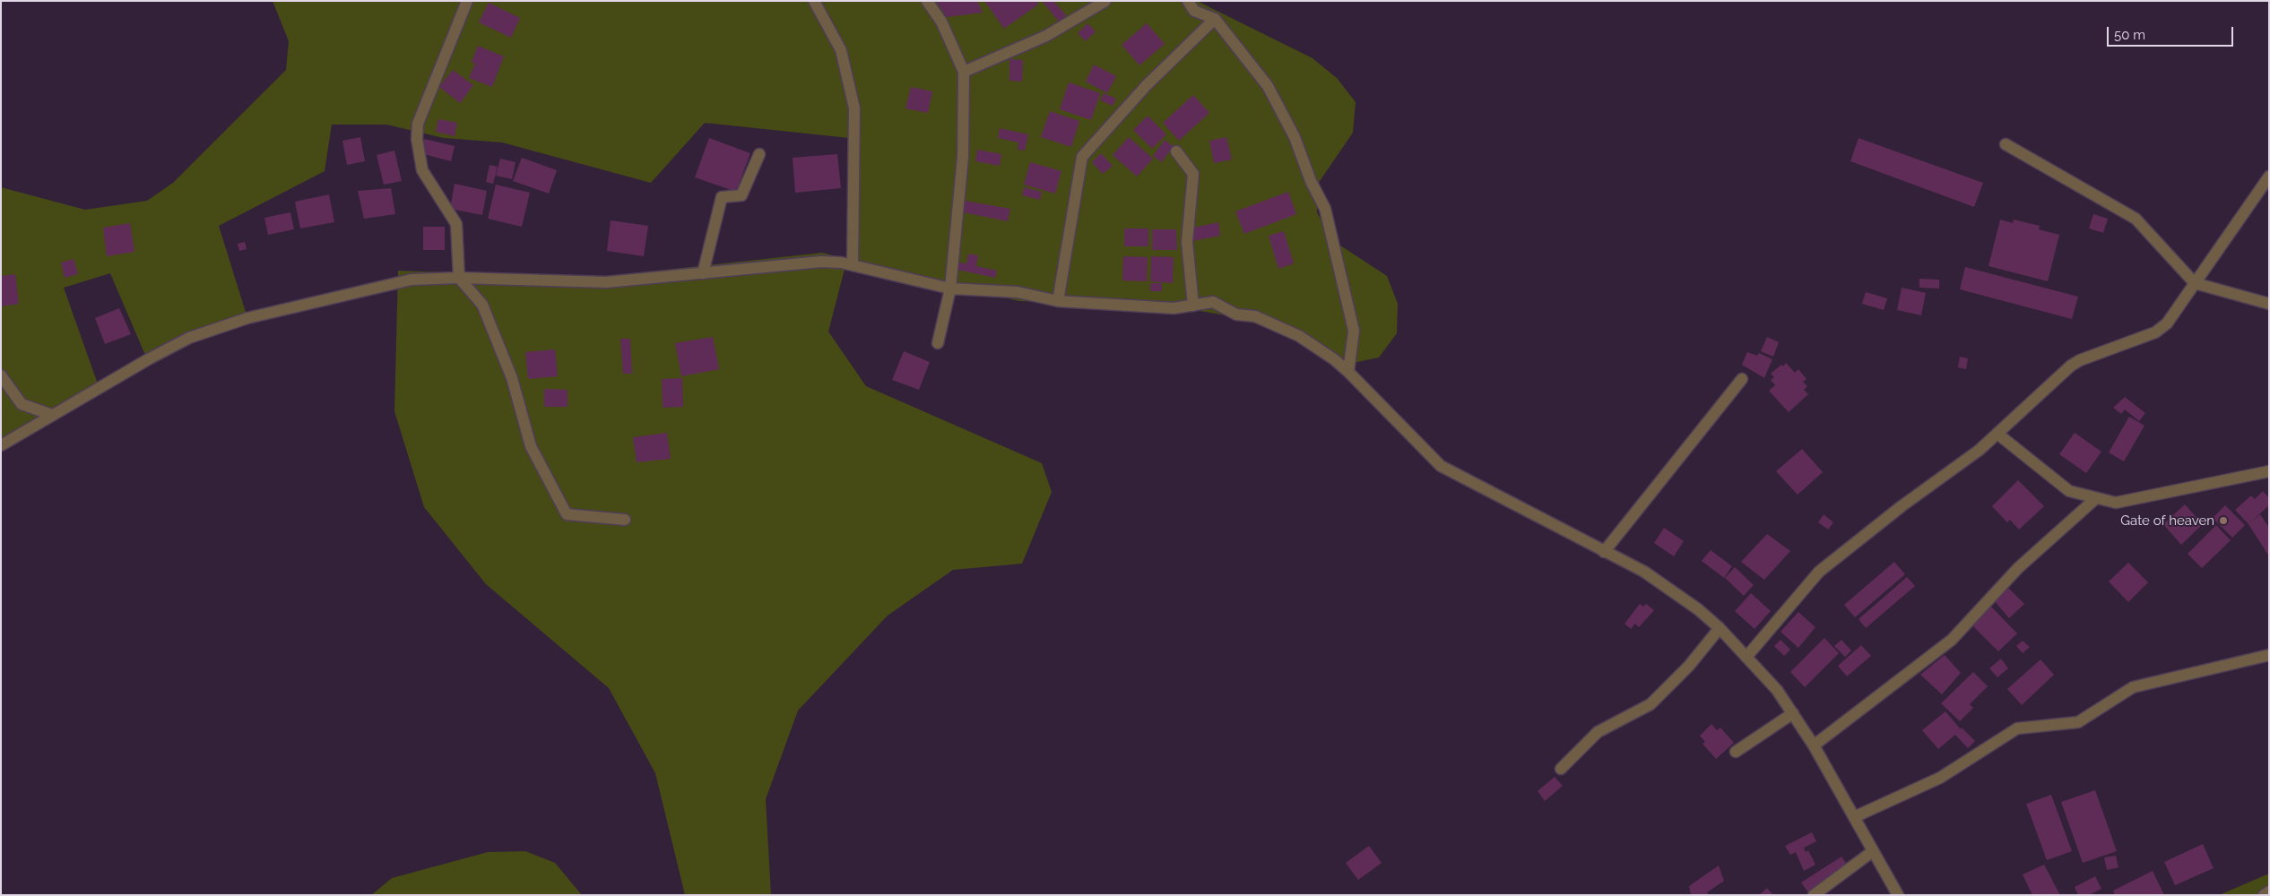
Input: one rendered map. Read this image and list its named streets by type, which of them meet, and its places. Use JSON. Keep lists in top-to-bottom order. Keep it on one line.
{"places":["Gate of heaven"],"scale_bar":"50 m"}
